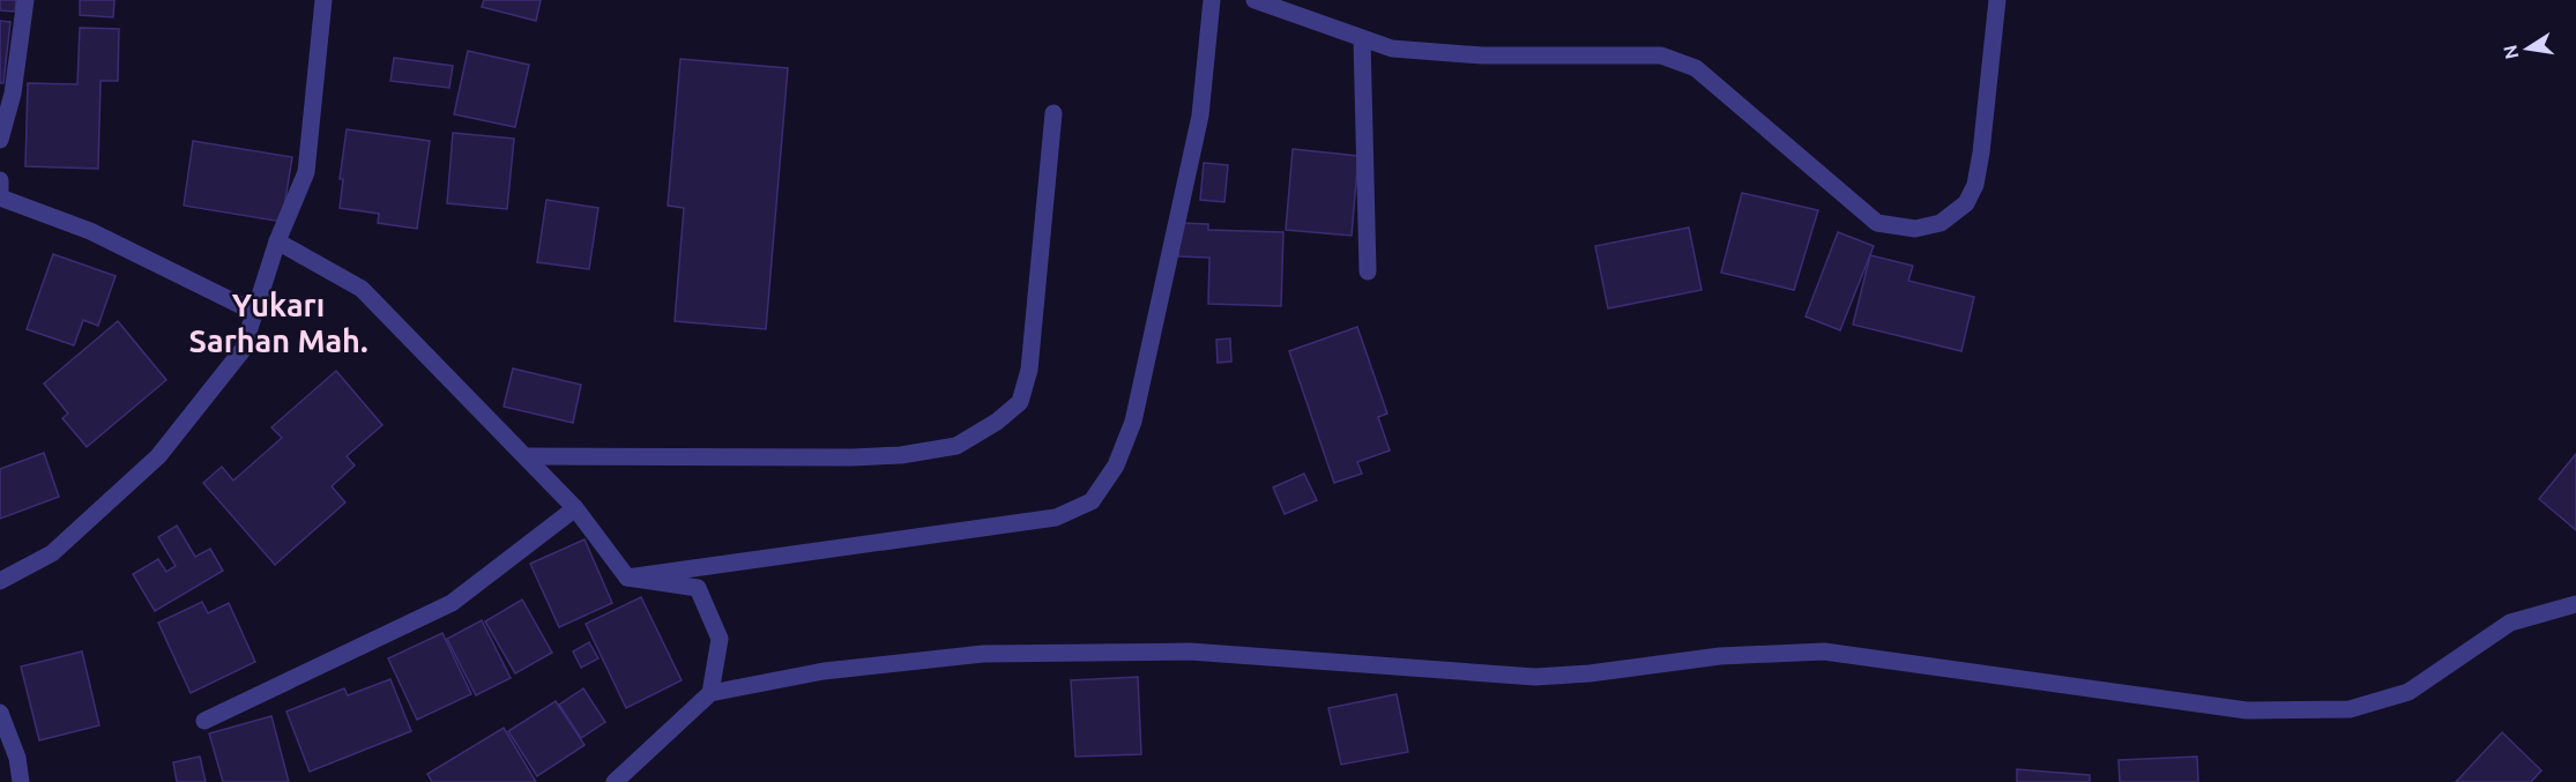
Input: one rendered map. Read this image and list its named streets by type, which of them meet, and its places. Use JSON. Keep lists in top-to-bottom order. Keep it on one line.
{"districts":["Yukarı Sarhan Mah."],"north":"left"}
